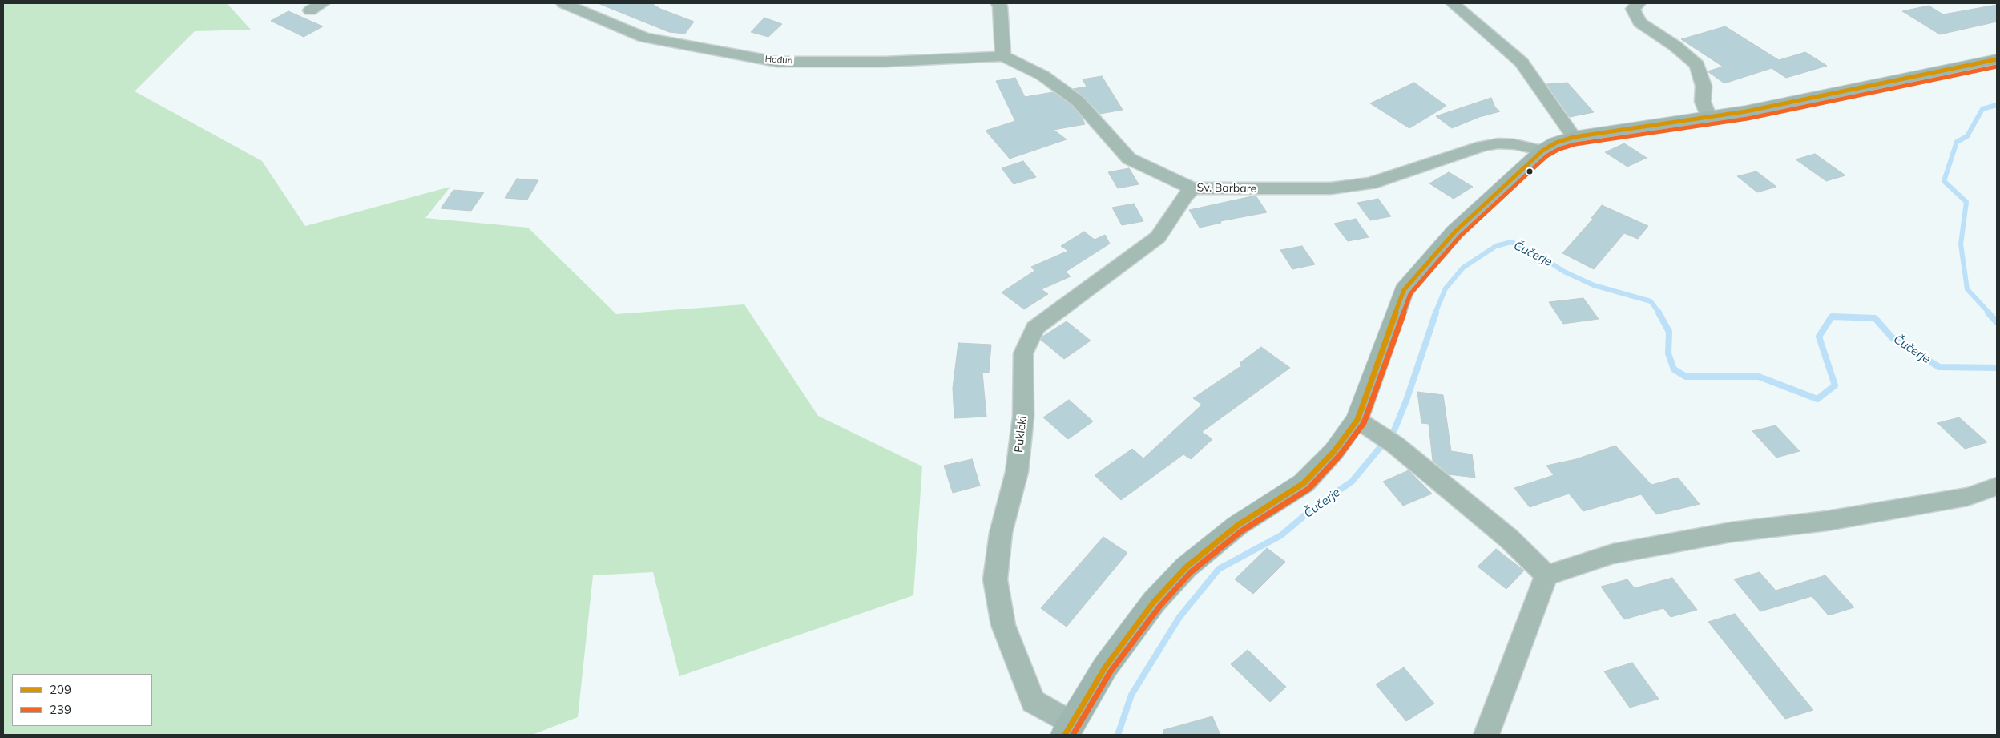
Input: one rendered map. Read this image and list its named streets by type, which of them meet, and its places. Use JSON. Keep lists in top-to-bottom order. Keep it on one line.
{"streets":{"street":["Hađuri","Sv. Barbare","Pukleki"]},"crossings":[["Hađuri","Sv. Barbare"],["Sv. Barbare","Pukleki"]],"water":["Čučerje"],"lines":["transit line 209","transit line 239"],"legend":["209","239"]}
